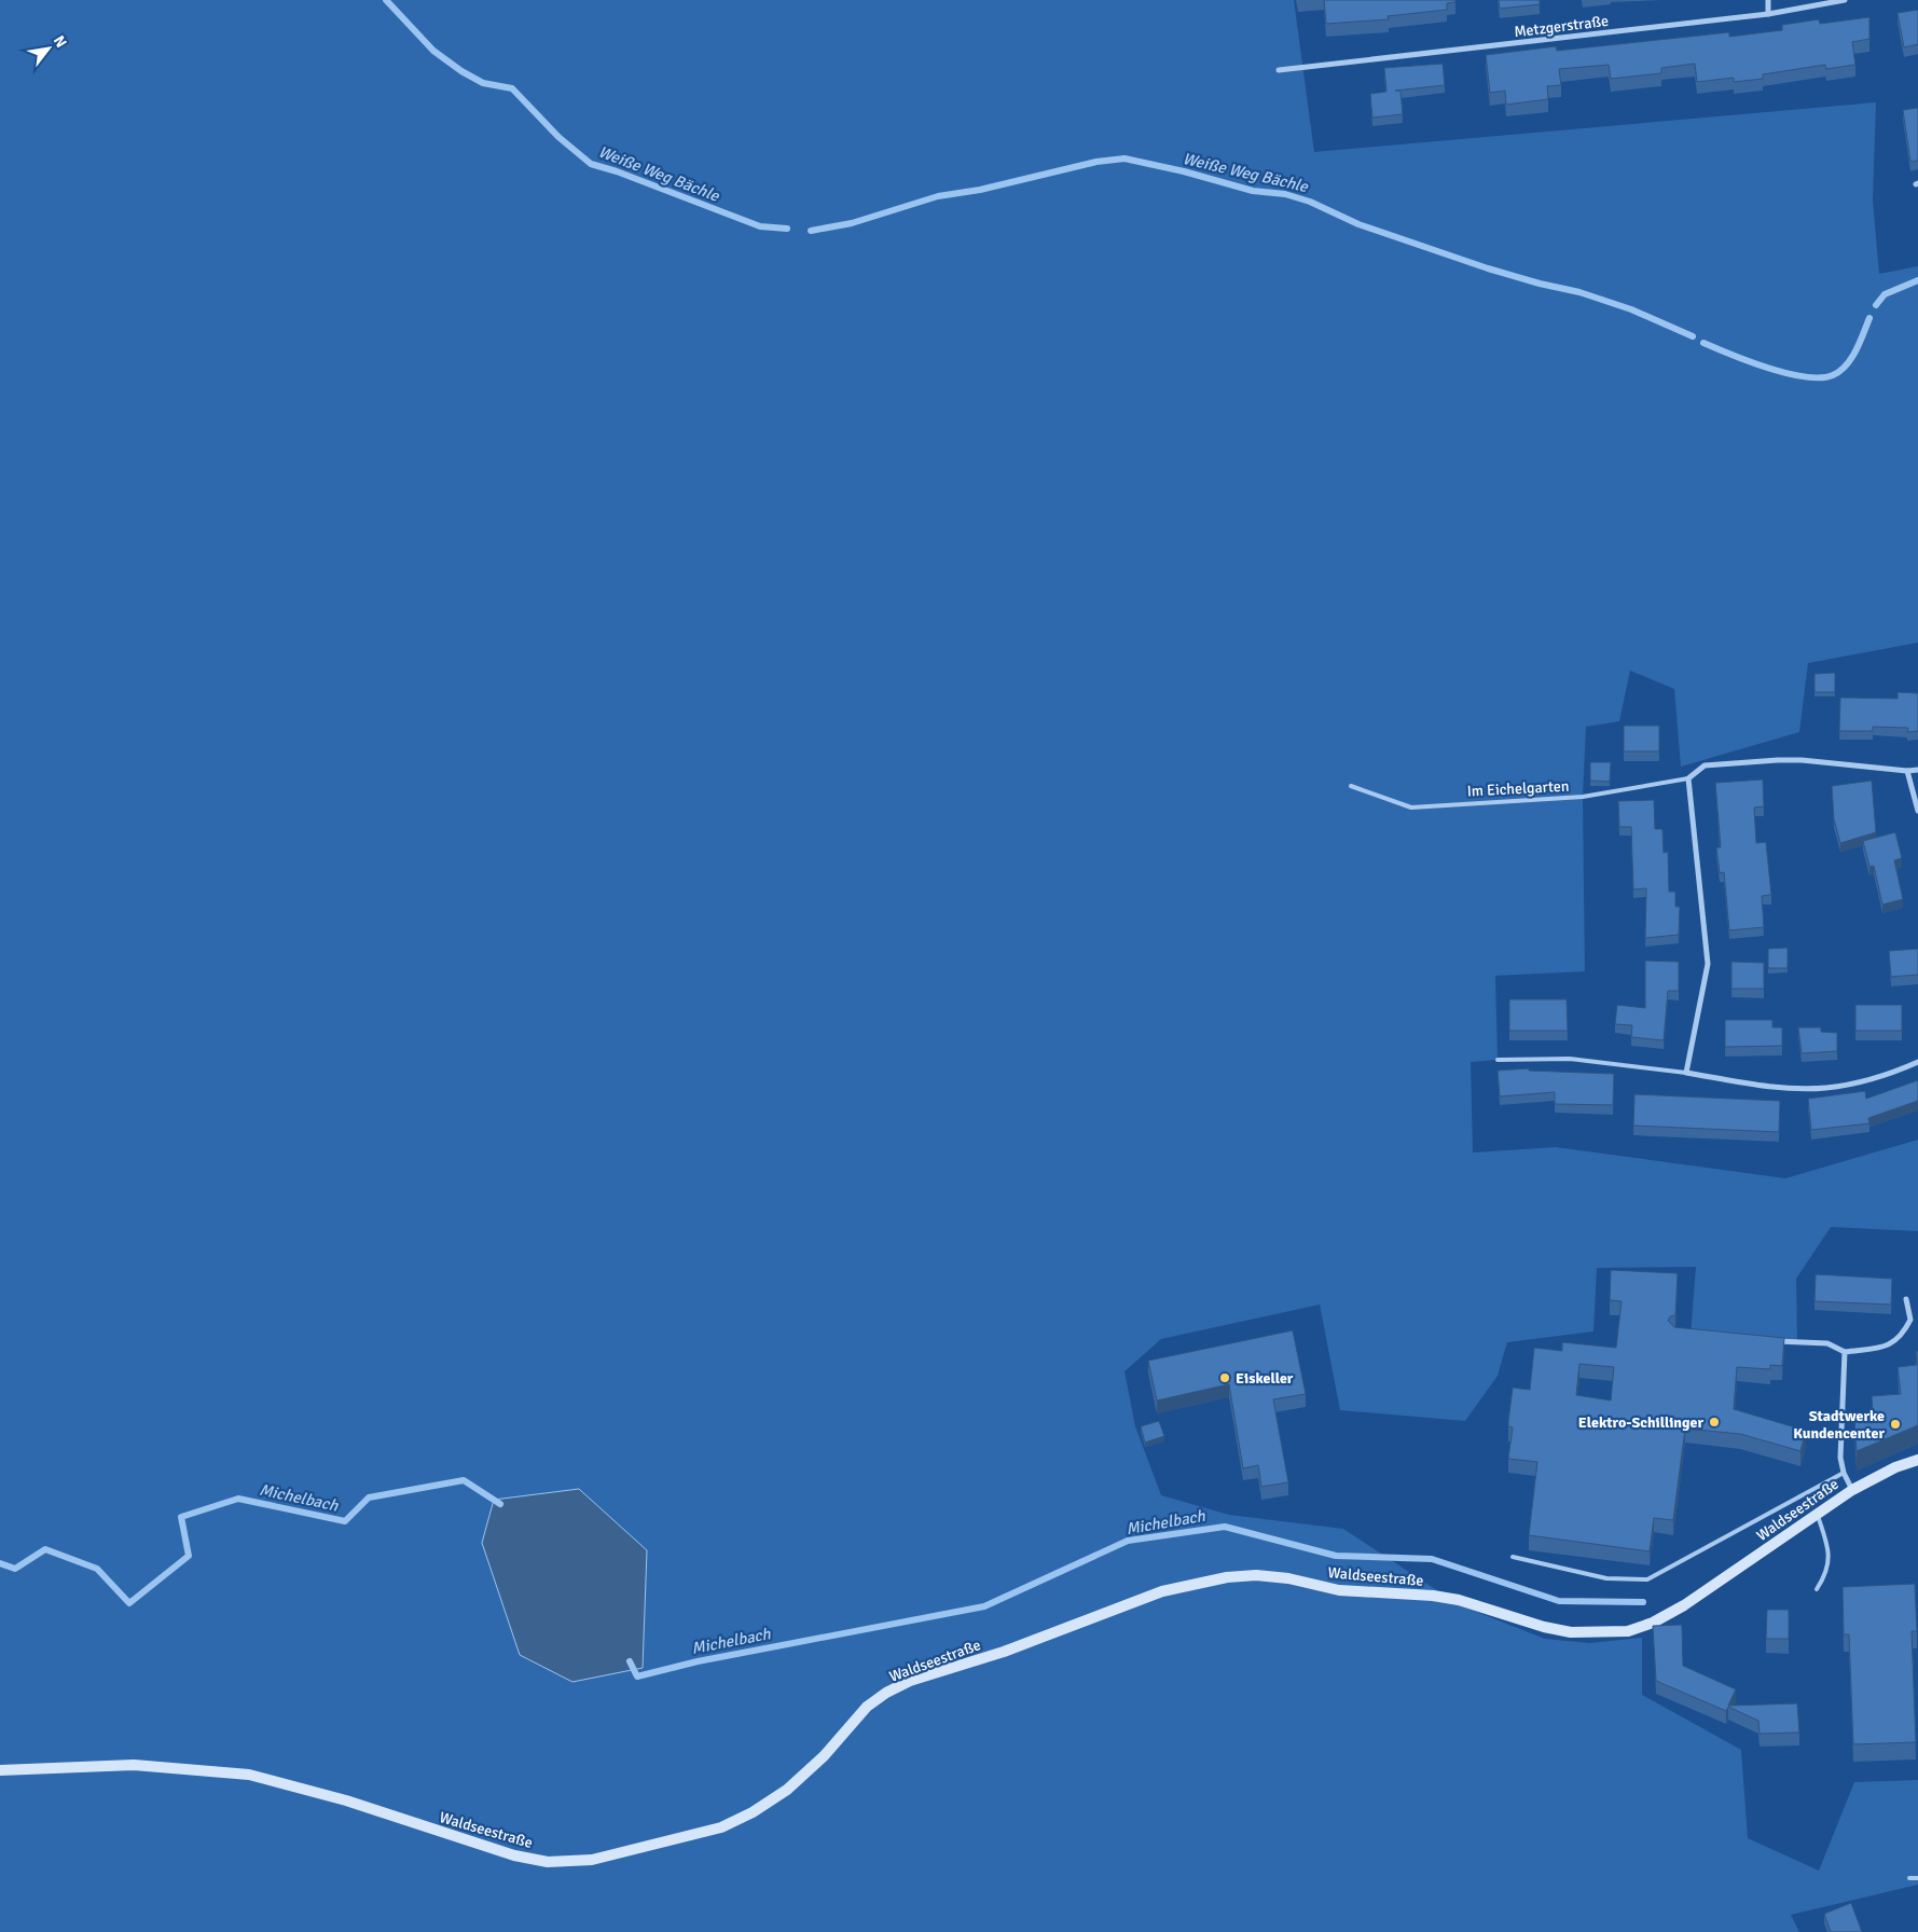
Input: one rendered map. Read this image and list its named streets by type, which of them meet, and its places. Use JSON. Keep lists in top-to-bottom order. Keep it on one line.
{"streets":{"street":["Metzgerstraße","Im Eichelgarten","Waldseestraße"]},"water":["Weiße Weg Bächle","Michelbach"],"places":["Eiskeller","Elektro-Schillinger","Stadtwerke Kundencenter"],"north":"top right"}
